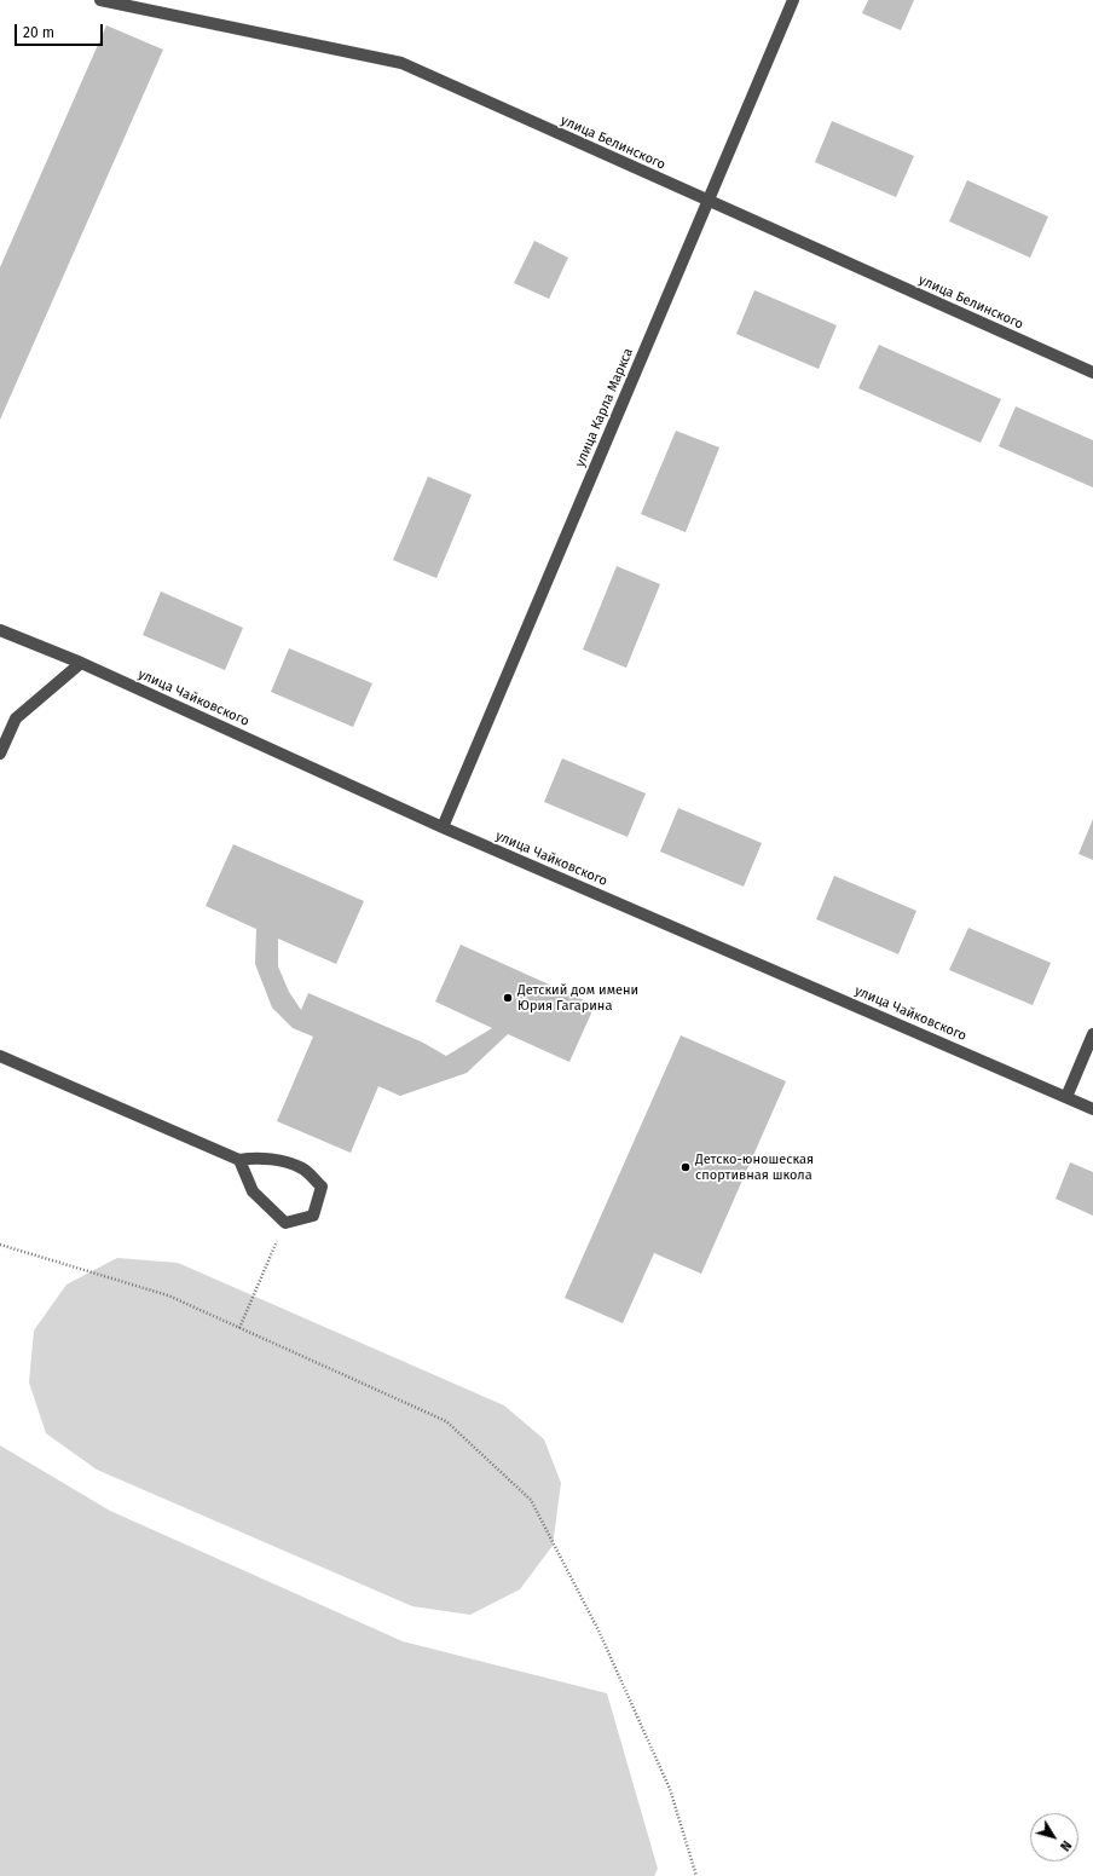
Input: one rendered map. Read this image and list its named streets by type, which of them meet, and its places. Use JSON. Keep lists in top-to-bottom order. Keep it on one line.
{"streets":{"street":["улица Белинского","улица Карла Маркса","улица Чайковского"]},"crossings":[["улица Белинского","улица Карла Маркса"],["улица Карла Маркса","улица Чайковского"]],"places":["Детский дом имени Юрия Гагарина","Детско-юношеская спортивная школа"],"scale_bar":"20 m","north":"bottom right"}
